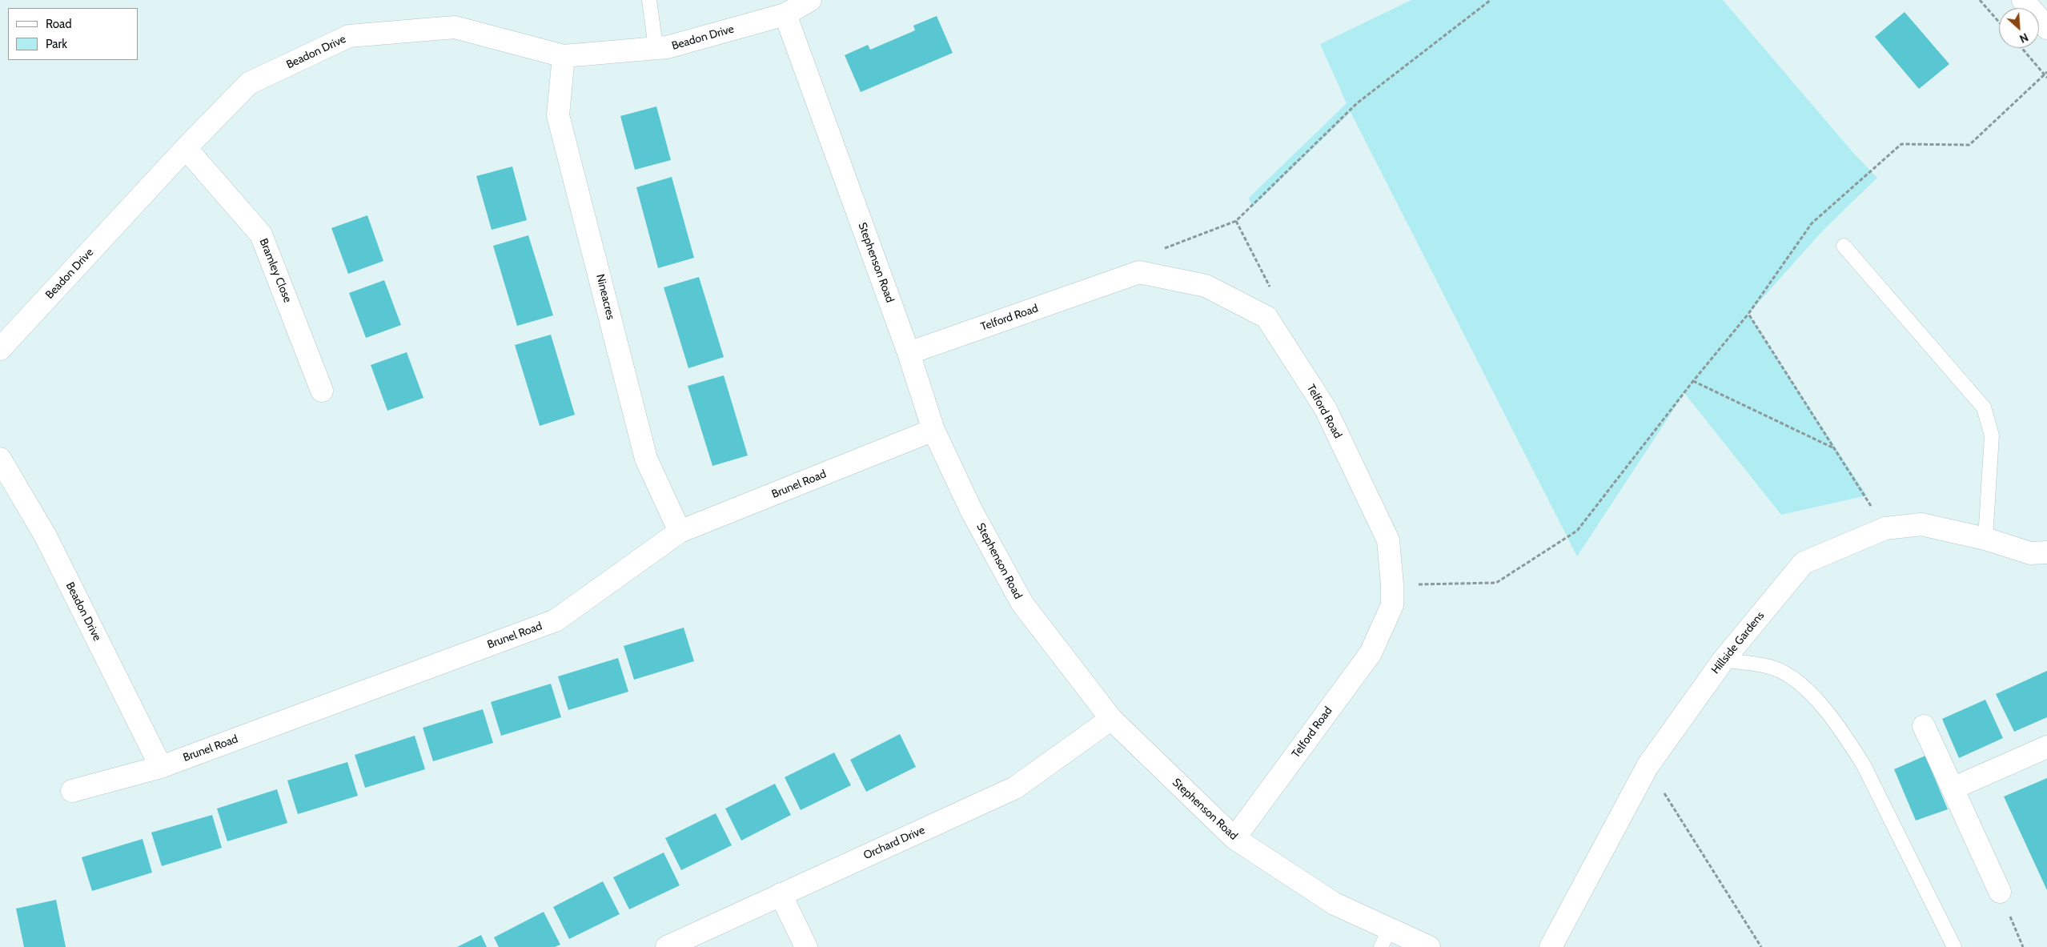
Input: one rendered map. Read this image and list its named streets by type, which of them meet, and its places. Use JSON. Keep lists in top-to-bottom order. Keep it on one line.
{"streets":{"street":["Beadon Drive","Stephenson Road","Bramley Close","Nineacres","Telford Road","Brunel Road","Hillside Gardens","Orchard Drive"]},"crossings":[["Beadon Drive","Stephenson Road"],["Beadon Drive","Bramley Close"],["Beadon Drive","Nineacres"],["Beadon Drive","Brunel Road"],["Stephenson Road","Telford Road"],["Stephenson Road","Brunel Road"],["Stephenson Road","Orchard Drive"],["Nineacres","Brunel Road"]],"legend":["Road","Park"],"north":"bottom right"}
